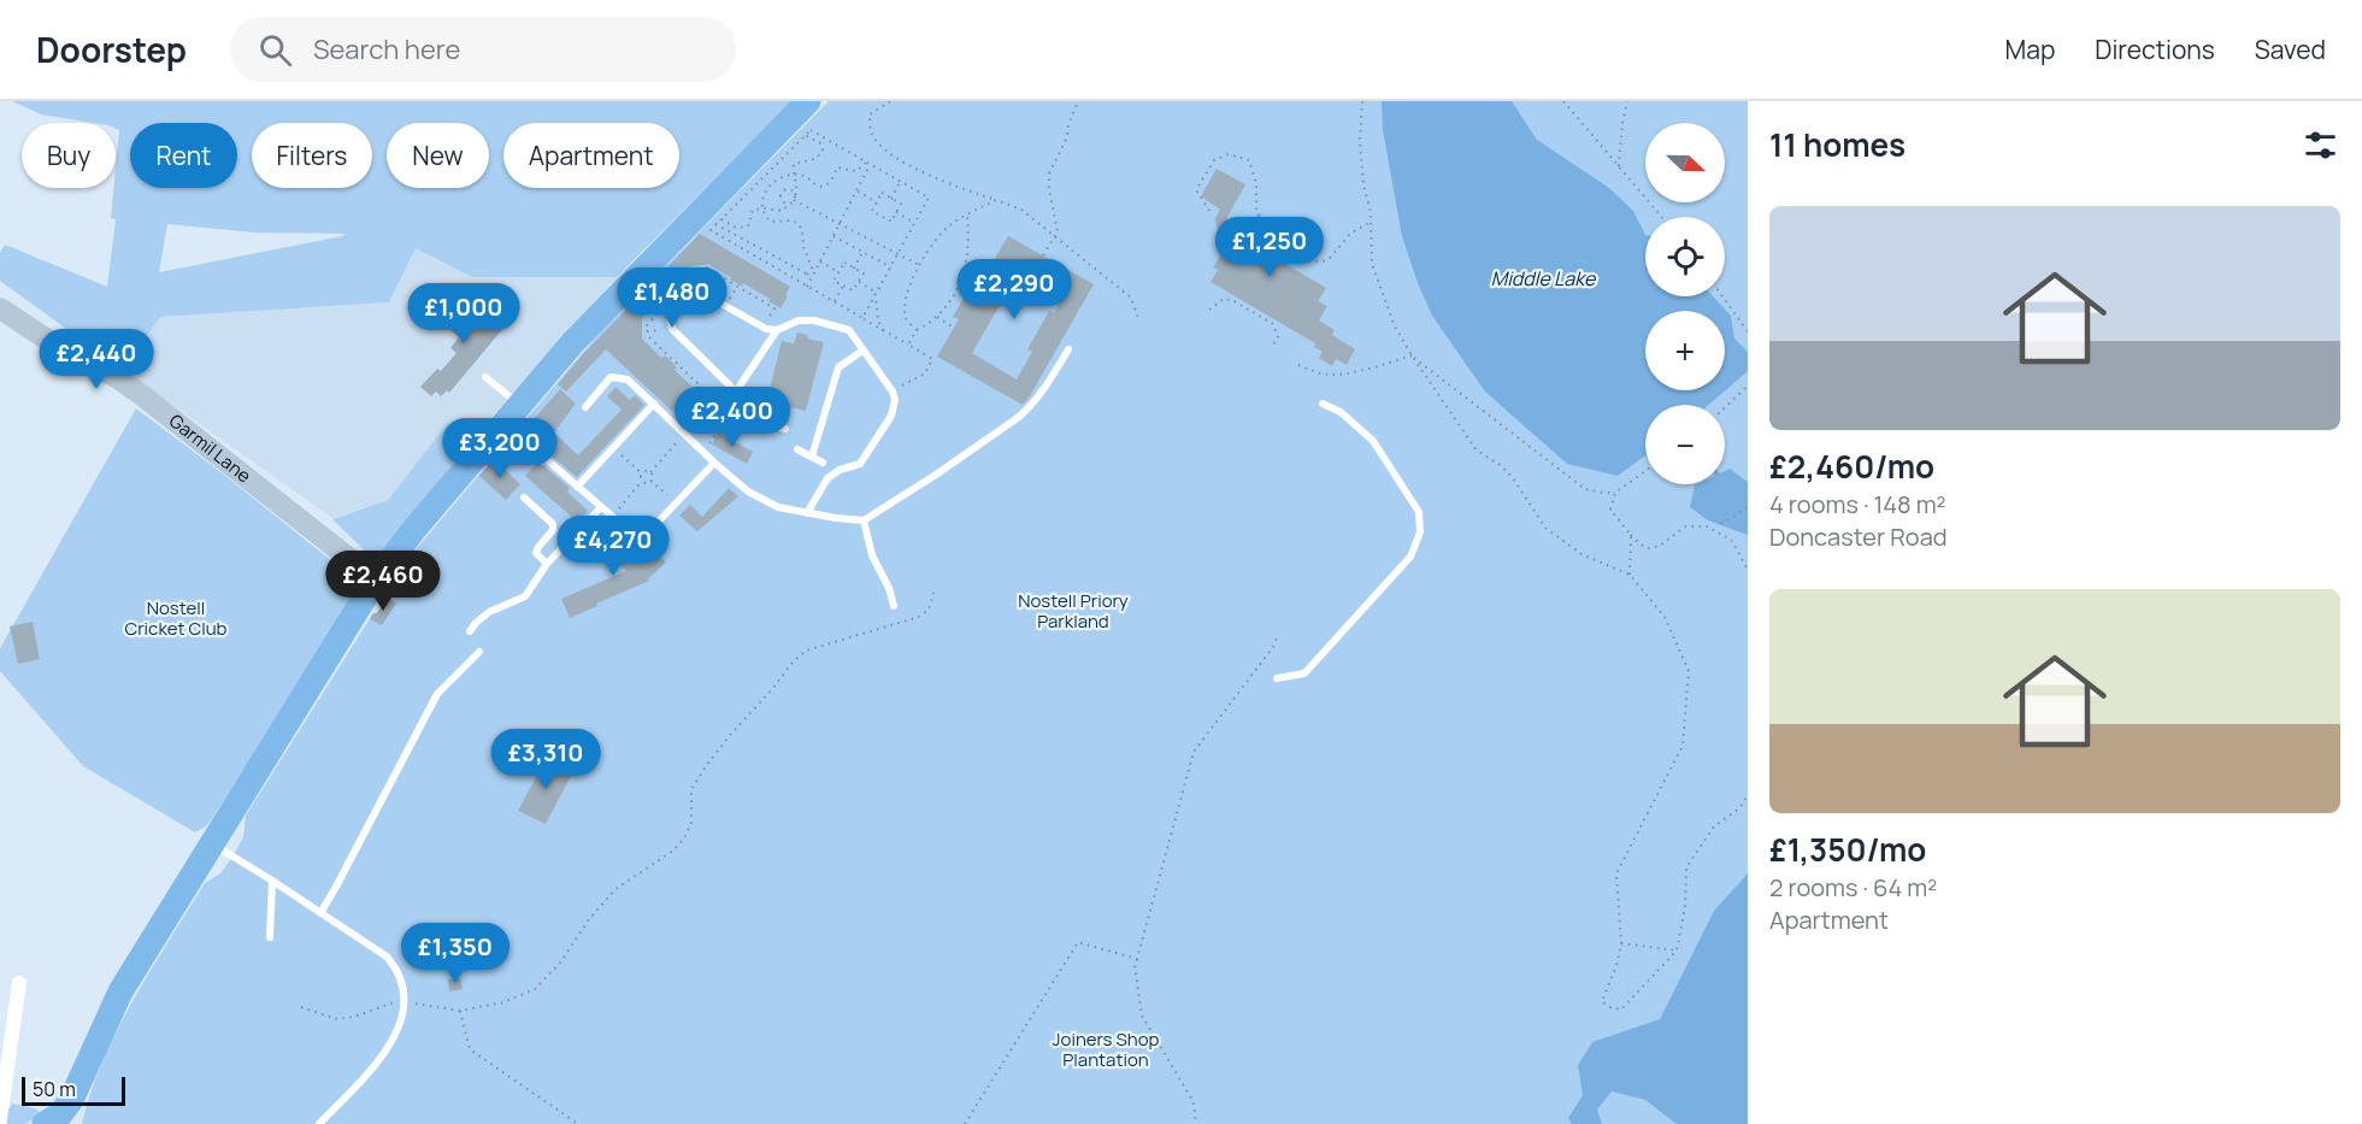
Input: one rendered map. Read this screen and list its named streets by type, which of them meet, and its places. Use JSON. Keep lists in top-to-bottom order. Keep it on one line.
{"streets":{"main road":["Garmil Lane"]},"water":["Middle Lake"],"parks":["Nostell Priory Parkland","Nostell Cricket Club","Joiners Shop Plantation"],"scale_bar":"50 m","north":"right","page":{"header":"Doorstep","search":"Search here","nav":["Map","Directions","Saved"],"heading":"11 homes","map_buttons":["+","−"],"chip":["Buy","Rent","Filters","New","Apartment"],"list":[{"name":"£2,460/mo","note":"4 rooms · 148 m² · Doncaster Road"},{"name":"£1,350/mo","note":"2 rooms · 64 m² · Apartment"}],"price":["£1,250","£2,290","£1,480","£1,000","£2,440","£2,400","£3,200","£4,270","£2,460","£3,310","£1,350"],"scale":"50 m"}}
